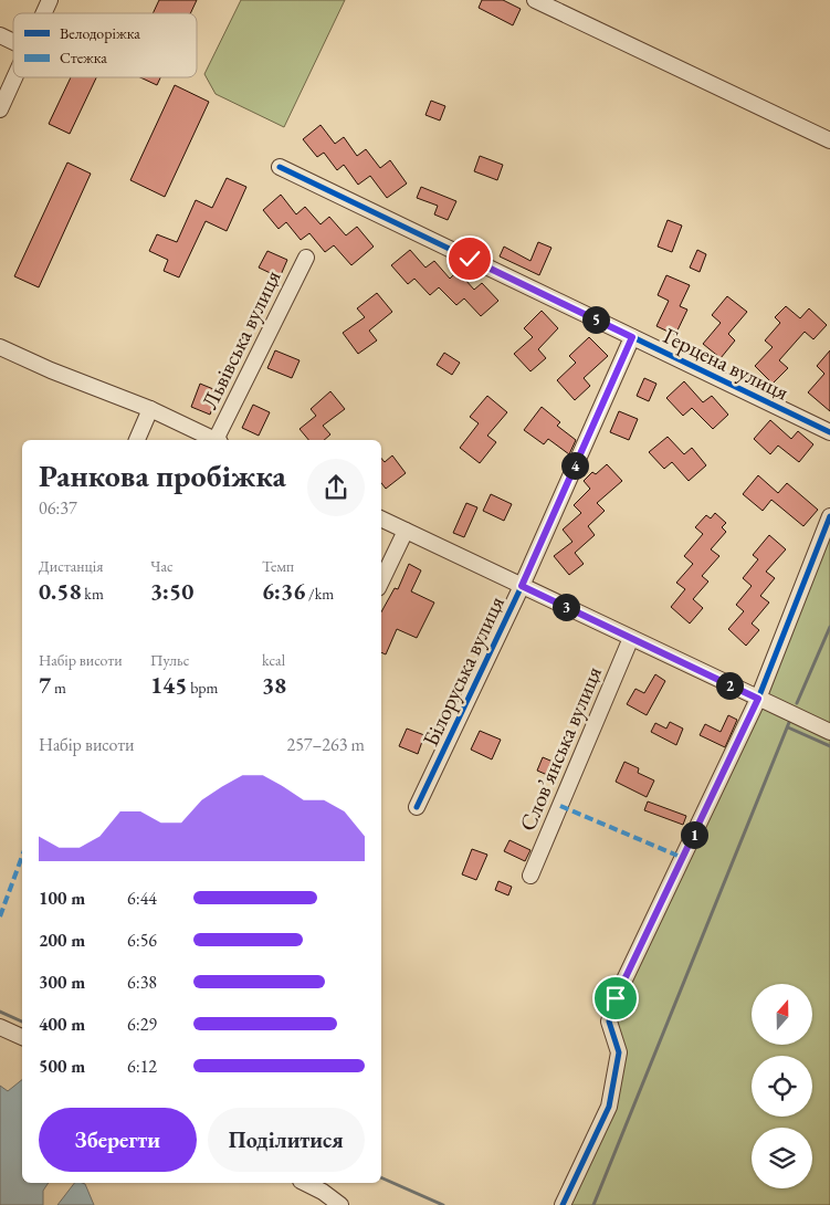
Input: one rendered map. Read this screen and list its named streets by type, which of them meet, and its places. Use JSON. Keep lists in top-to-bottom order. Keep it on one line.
{"streets":{"street":["Львівська вулиця","Герцена вулиця","Білоруська вулиця","Слов’янська вулиця"]},"crossings":[["Герцена вулиця","Білоруська вулиця"]],"legend":["Велодоріжка","Стежка"],"north":"top","page":{"pins":["5","4","3","2","1"],"heading":["Ранкова пробіжка","06:37"],"stats":[["Дистанція","0.58 km"],["Час","3:50"],["Темп","6:36 /km"],["Набір висоти","7 m"],["Пульс","145 bpm"],["kcal","38"]],"chart":["Набір висоти","257–263 m"],"list":[{"name":"100 m","note":"6:44"},{"name":"200 m","note":"6:56"},{"name":"300 m","note":"6:38"},{"name":"400 m","note":"6:29"},{"name":"500 m","note":"6:12"}],"buttons":["Зберегти","Поділитися"]}}
